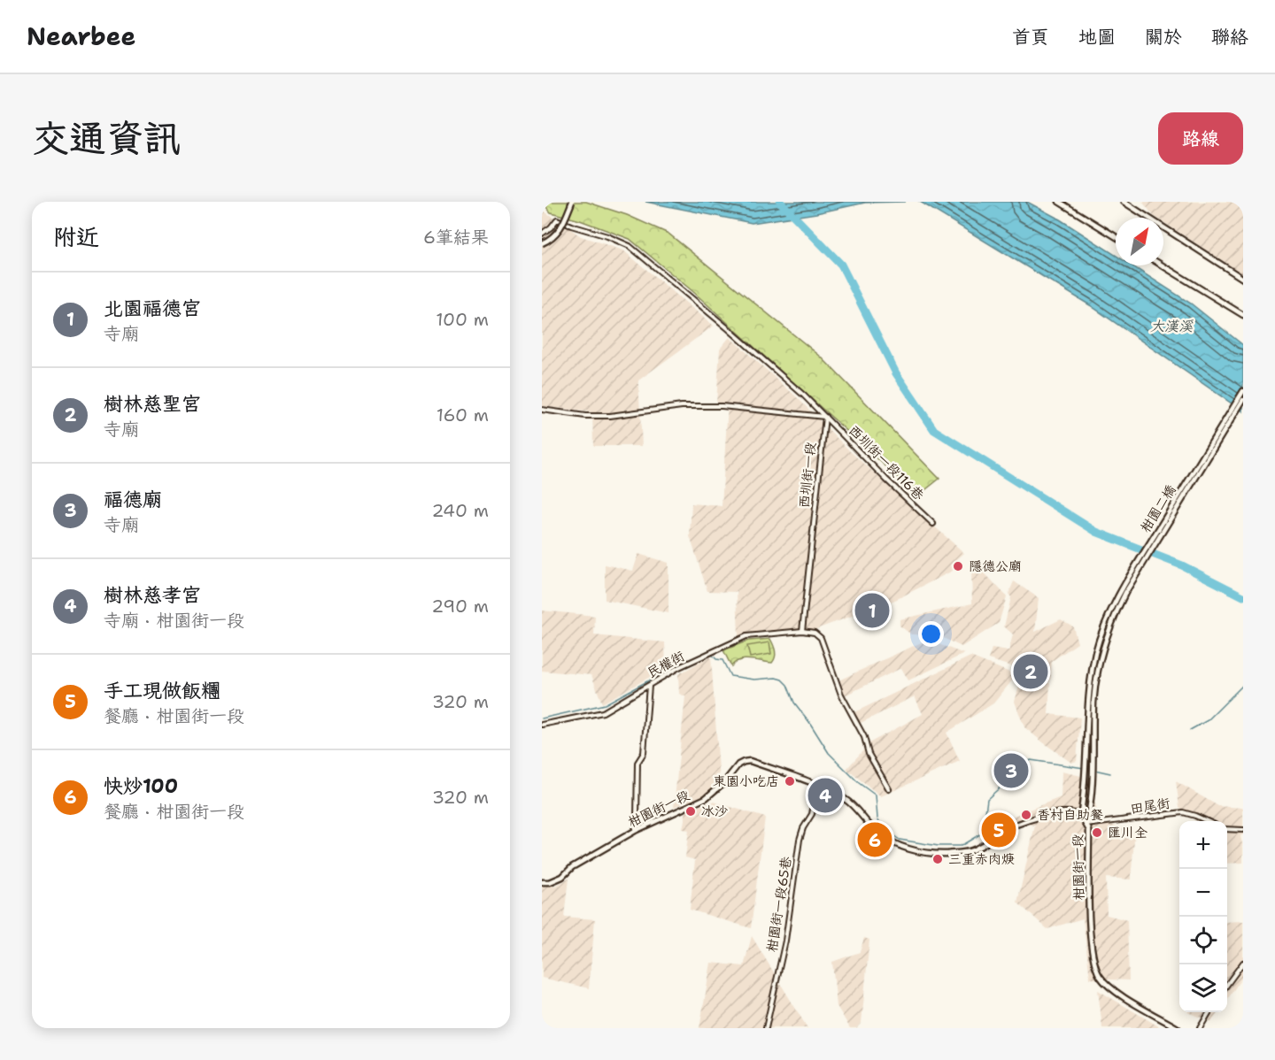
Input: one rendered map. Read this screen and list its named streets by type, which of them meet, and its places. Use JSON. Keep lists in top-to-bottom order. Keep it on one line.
{"streets":{"street":["西圳街一段116巷","西圳街一段","柑園二橋","民權街","田尾街","柑園街一段","柑園街一段65巷"]},"crossings":[["西圳街一段116巷","西圳街一段"],["西圳街一段","民權街"],["柑園二橋","田尾街"],["柑園二橋","柑園街一段"],["田尾街","柑園街一段"],["柑園街一段","柑園街一段65巷"]],"water":["大漢溪"],"places":["隱德公廟","東園小吃店","冰沙","香村自助餐","匯川全","三重赤肉焿"],"north":"top right","page":{"header":"Nearbee","nav":["首頁","地圖","關於","聯絡"],"buttons":"路線","title":"交通資訊","heading":["附近","6筆結果"],"list":[{"mark":"1","name":"北園福德宮","note":"寺廟","value":"100 m"},{"mark":"2","name":"樹林慈聖宮","note":"寺廟","value":"160 m"},{"mark":"3","name":"福德廟","note":"寺廟","value":"240 m"},{"mark":"4","name":"樹林慈孝宮","note":"寺廟 · 柑園街一段","value":"290 m"},{"mark":"5","name":"手工現做飯糰","note":"餐廳 · 柑園街一段","value":"320 m"},{"mark":"6","name":"快炒100","note":"餐廳 · 柑園街一段","value":"320 m"}],"pins":["1","2","3","4","5","6"],"map_buttons":["+","−"]}}
